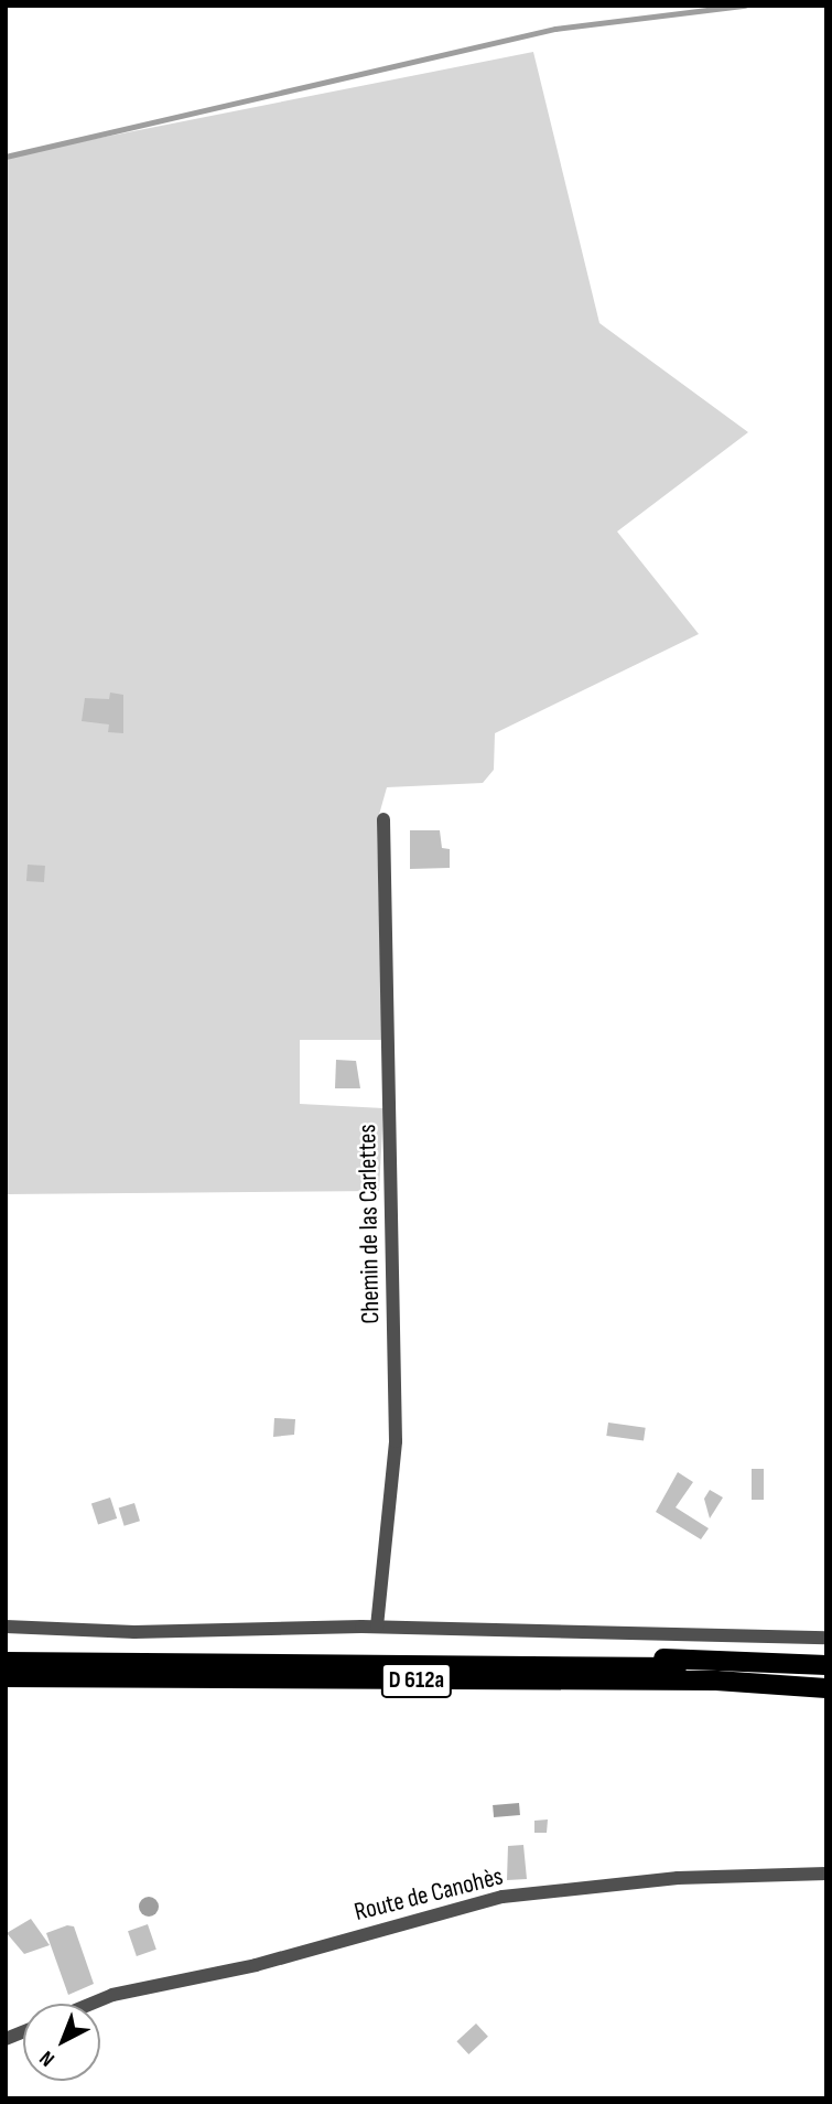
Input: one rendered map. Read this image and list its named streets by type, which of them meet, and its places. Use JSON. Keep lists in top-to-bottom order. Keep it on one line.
{"streets":{"main road":["D 612a"],"street":["Chemin de las Carlettes","Route de Canohès"]},"north":"bottom left"}
